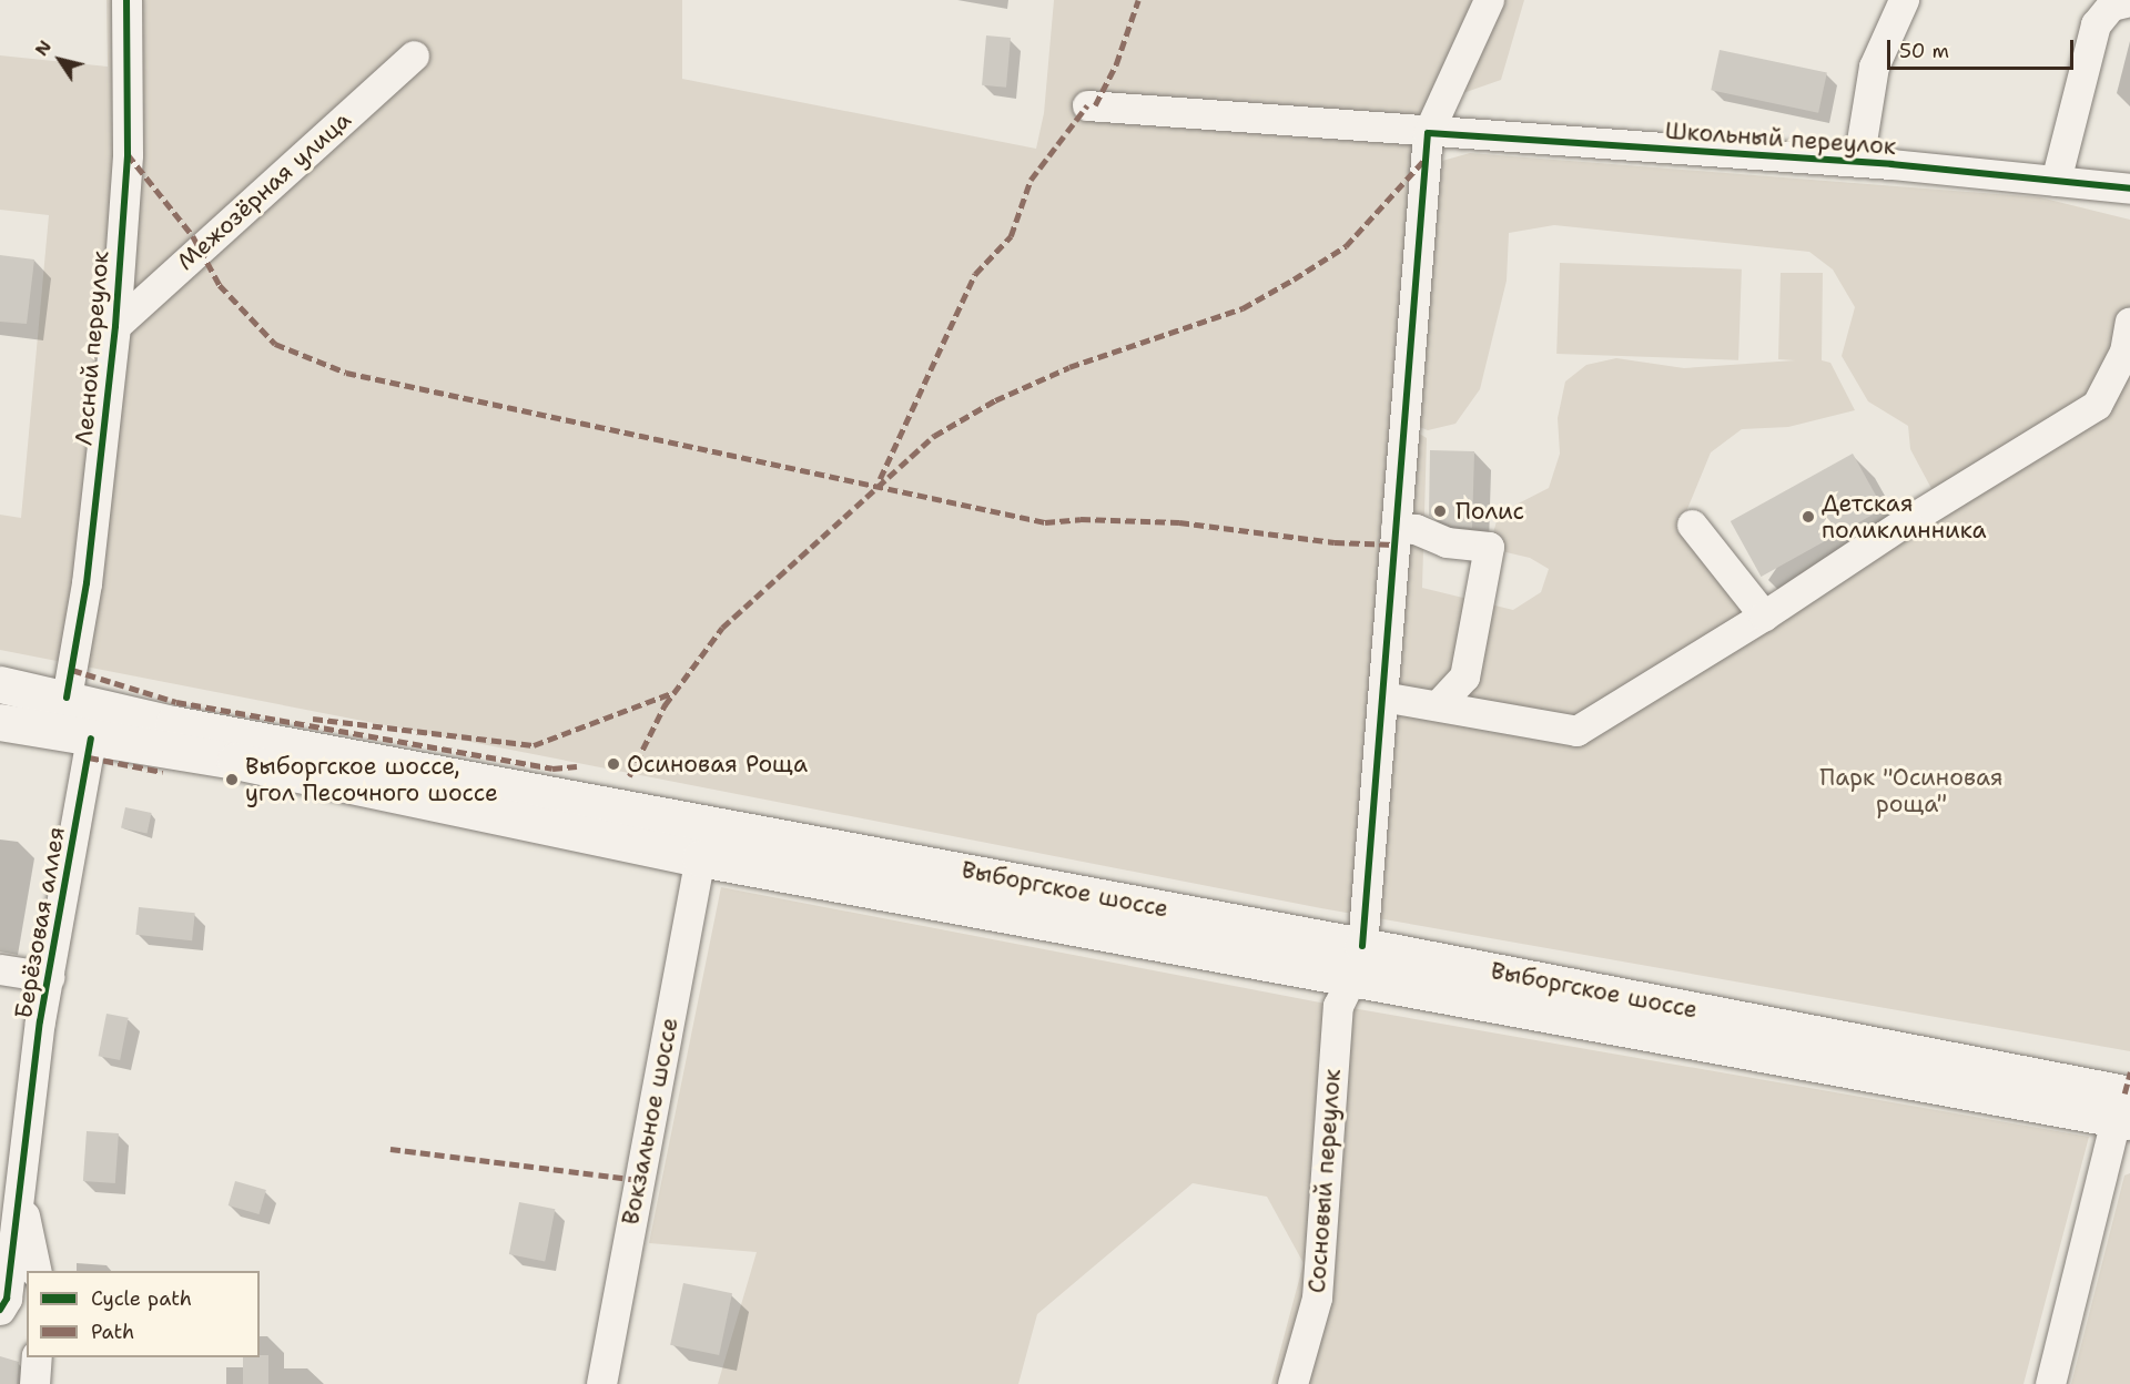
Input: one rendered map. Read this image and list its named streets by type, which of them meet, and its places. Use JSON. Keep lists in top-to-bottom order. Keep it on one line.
{"streets":{"main road":["Выборгское шоссе"],"street":["Школьный переулок","Межозёрная улица","Лесной переулок","Берёзовая аллея","Вокзальное шоссе","Сосновый переулок"]},"crossings":[["Школьный переулок","Сосновый переулок"],["Межозёрная улица","Лесной переулок"],["Лесной переулок","Выборгское шоссе"],["Выборгское шоссе","Берёзовая аллея"],["Выборгское шоссе","Вокзальное шоссе"],["Выборгское шоссе","Сосновый переулок"]],"parks":["Парк \"Осиновая роща\""],"places":["Полис","Детская поликлинника","Осиновая Роща","Выборгское шоссе, угол Песочного шоссе"],"legend":["Cycle path","Path"],"scale_bar":"50 m","north":"top left"}
